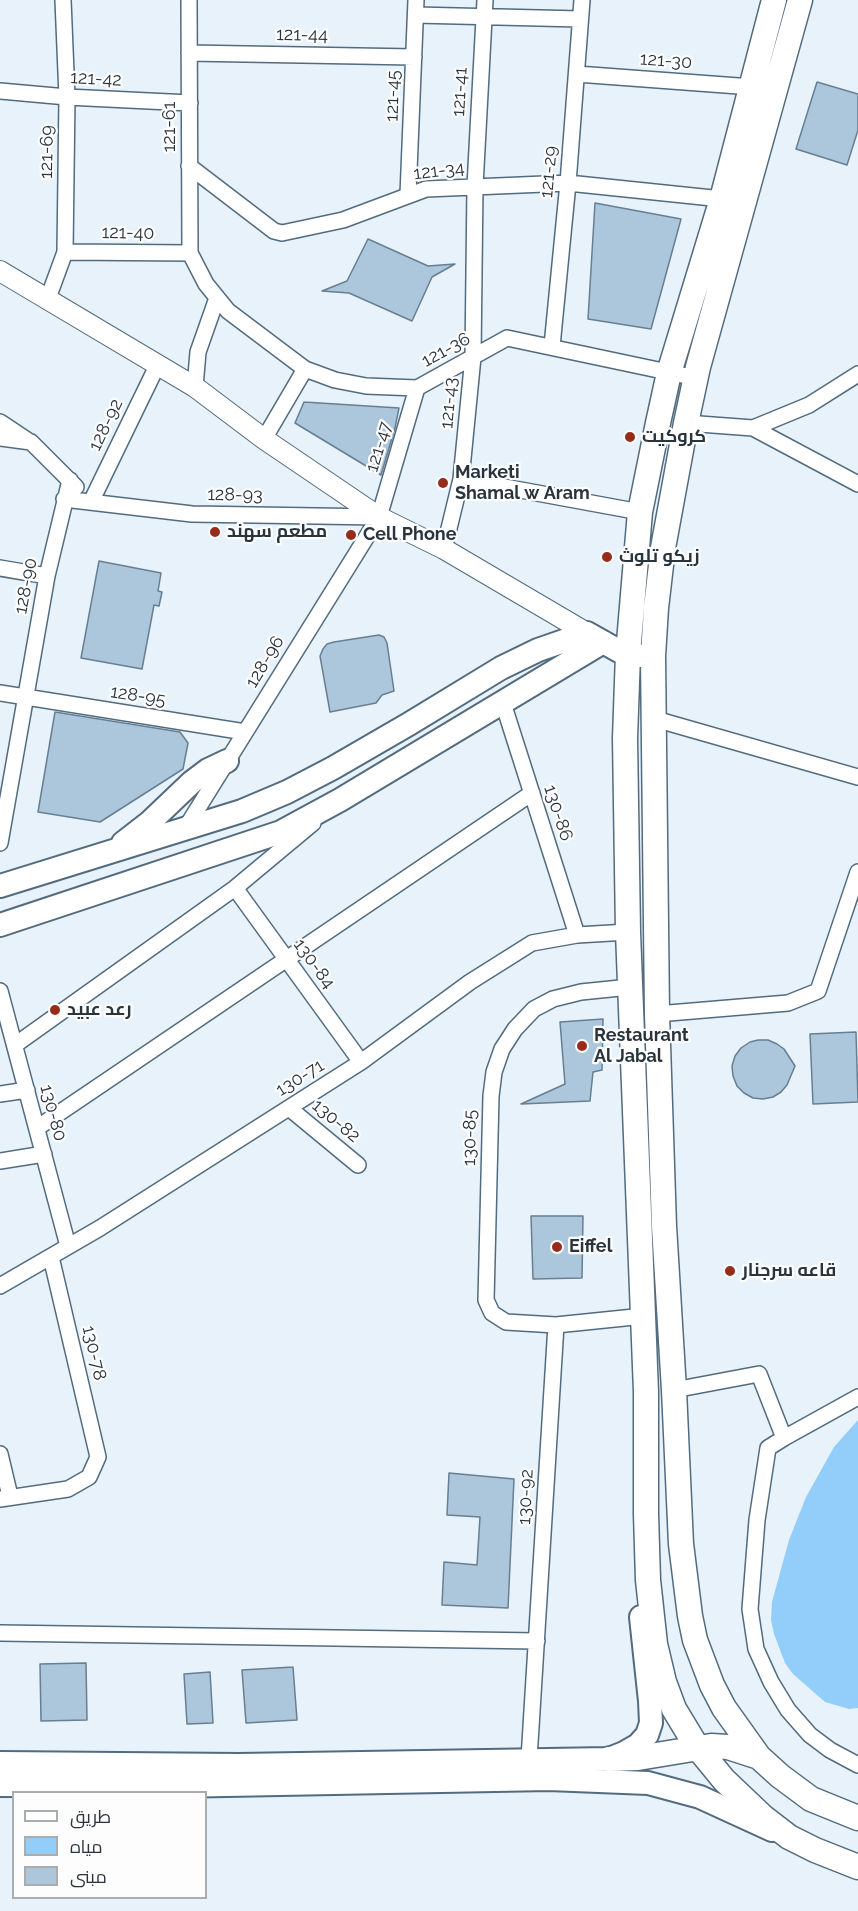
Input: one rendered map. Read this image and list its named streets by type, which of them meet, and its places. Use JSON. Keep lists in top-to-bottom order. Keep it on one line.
{"streets":{"street":["121-44","121-30","121-42","121-41","121-45","121-61","121-69","121-34","121-29","121-40","121-36","121-43","128-92","121-47","128-93","128-90","128-96","128-95","130-86","130-84","130-71","130-80","130-82","130-85","130-78","130-92"]},"crossings":[["121-44","121-45"],["121-44","121-61"],["121-30","121-29"],["121-42","121-61"],["121-42","121-69"],["121-41","121-34"],["121-41","121-43"],["121-45","121-34"],["121-61","121-34"],["121-61","121-40"],["121-61","121-36"],["121-69","121-40"],["121-34","121-29"],["121-34","121-43"],["121-29","121-36"],["121-40","121-36"],["121-36","121-43"],["121-36","121-47"],["128-92","128-93"],["121-47","128-93"],["121-47","128-96"],["128-93","128-90"],["128-93","128-96"],["128-90","128-95"],["128-96","128-95"],["130-86","130-71"],["130-84","130-71"],["130-71","130-80"],["130-71","130-82"],["130-71","130-78"],["130-85","130-92"]],"places":["كروكيت","Marketi Shamal w Aram","مطعم سهند","Cell Phone","زيكو تلوث","رعد عبيد","Restaurant Al Jabal","Eiffel","قاعه سرجنار"],"legend":["طريق","مياه","مبنى"]}
